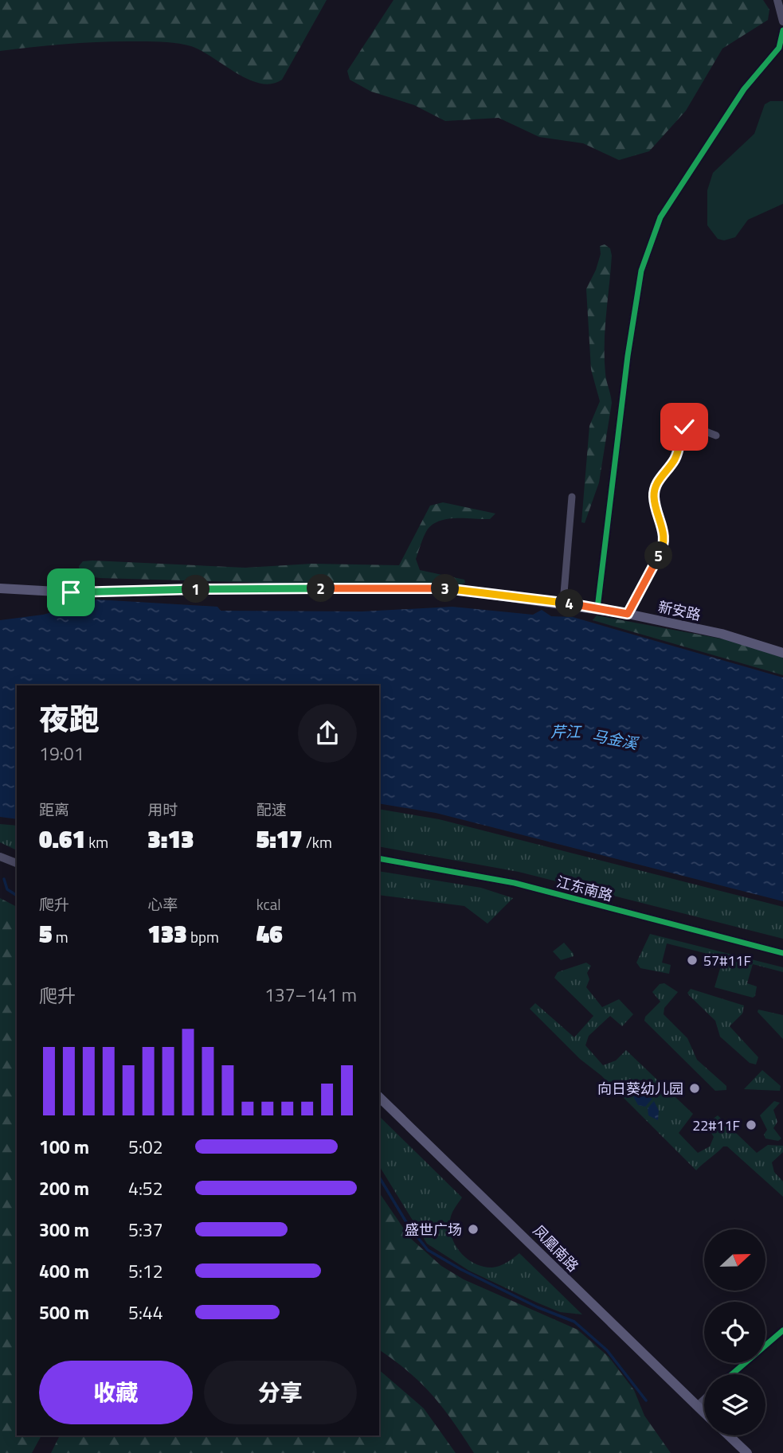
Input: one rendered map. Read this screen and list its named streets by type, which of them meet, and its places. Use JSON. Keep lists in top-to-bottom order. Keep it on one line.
{"streets":{"main road":["新安路","凤凰南路"],"street":["江东南路"]},"water":["芹江","马金溪"],"places":["57#11F","向日葵幼儿园","22#11F","盛世广场"],"north":"right","page":{"pins":["5","2","3","1","4"],"heading":["夜跑","19:01"],"stats":[["距离","0.61 km"],["用时","3:13"],["配速","5:17 /km"],["爬升","5 m"],["心率","133 bpm"],["kcal","46"]],"chart":["爬升","137–141 m"],"list":[{"name":"100 m","note":"5:02"},{"name":"200 m","note":"4:52"},{"name":"300 m","note":"5:37"},{"name":"400 m","note":"5:12"},{"name":"500 m","note":"5:44"}],"buttons":["收藏","分享"]}}
